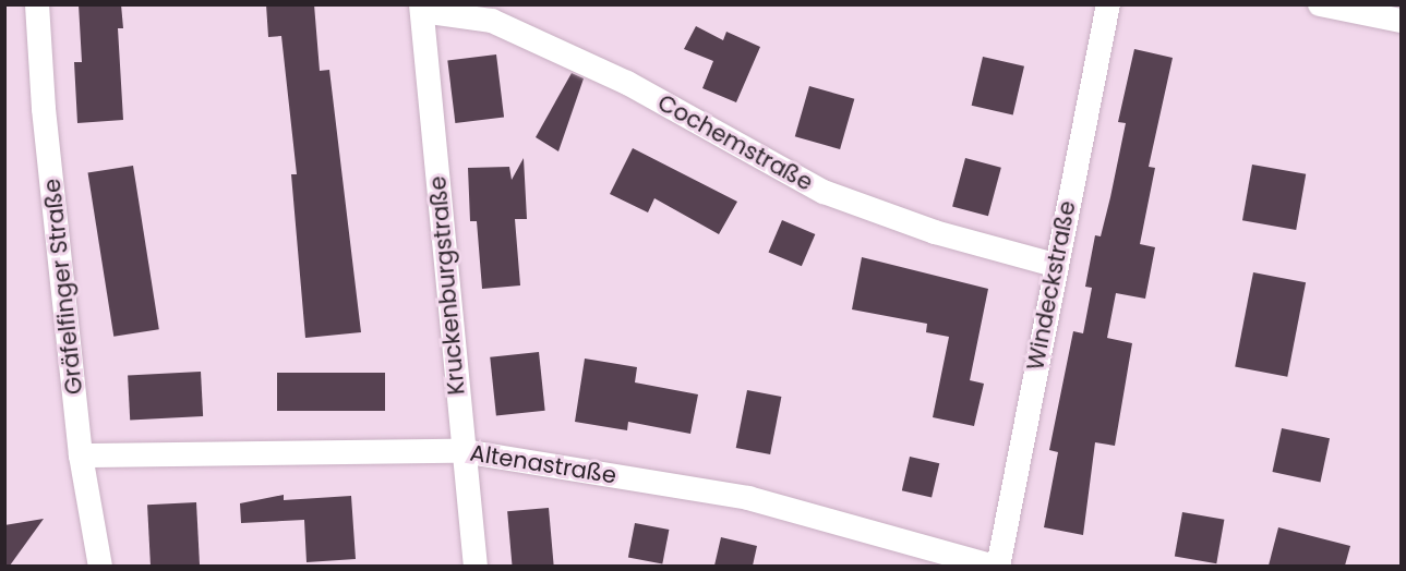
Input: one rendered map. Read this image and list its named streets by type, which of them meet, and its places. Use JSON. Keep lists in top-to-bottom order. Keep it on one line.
{"streets":{"street":["Cochemstraße","Kruckenburgstraße","Windeckstraße","Gräfelfinger Straße","Altenastraße"]},"crossings":[["Cochemstraße","Kruckenburgstraße"],["Cochemstraße","Windeckstraße"],["Kruckenburgstraße","Altenastraße"],["Windeckstraße","Altenastraße"],["Gräfelfinger Straße","Altenastraße"]]}
